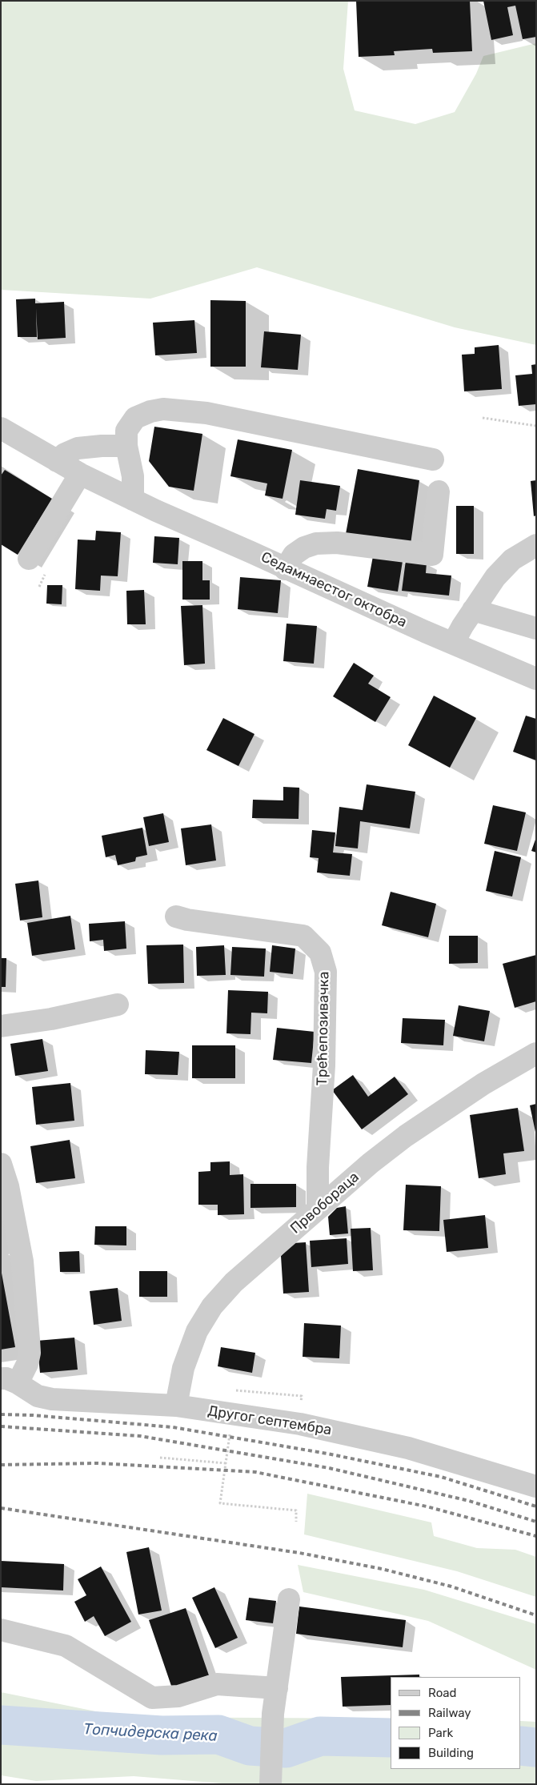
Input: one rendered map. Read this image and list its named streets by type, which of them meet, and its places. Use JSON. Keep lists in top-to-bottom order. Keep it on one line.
{"streets":{"street":["Седамнаестог октобра","Трећепозивачка","Првобораца","Другог септембра"]},"crossings":[["Трећепозивачка","Првобораца"],["Првобораца","Другог септембра"]],"water":["Топчидерска река"],"legend":["Road","Railway","Park","Building"]}
